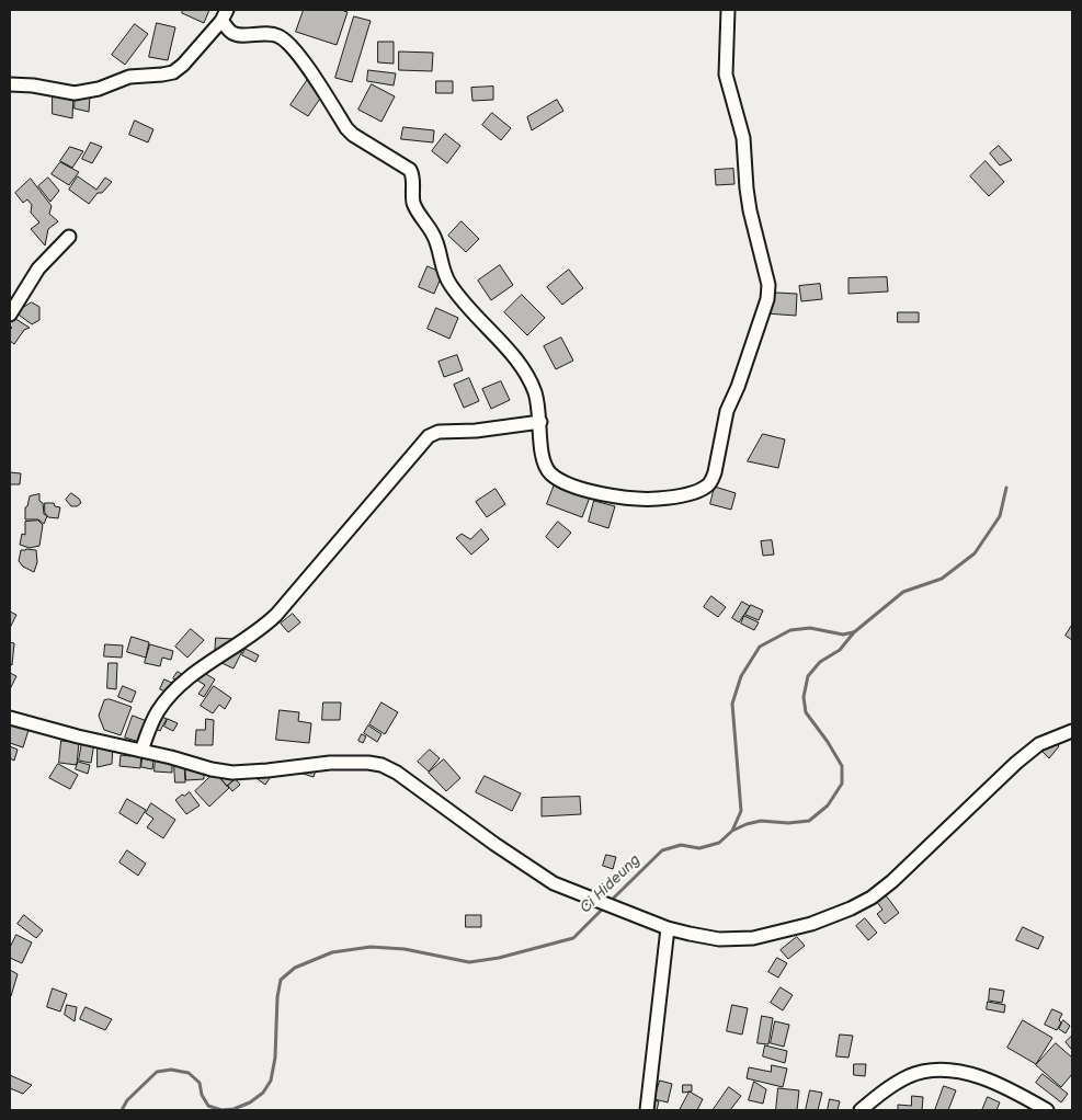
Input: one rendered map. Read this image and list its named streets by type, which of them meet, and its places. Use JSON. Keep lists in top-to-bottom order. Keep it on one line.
{"water":["Ci Hideung"]}
